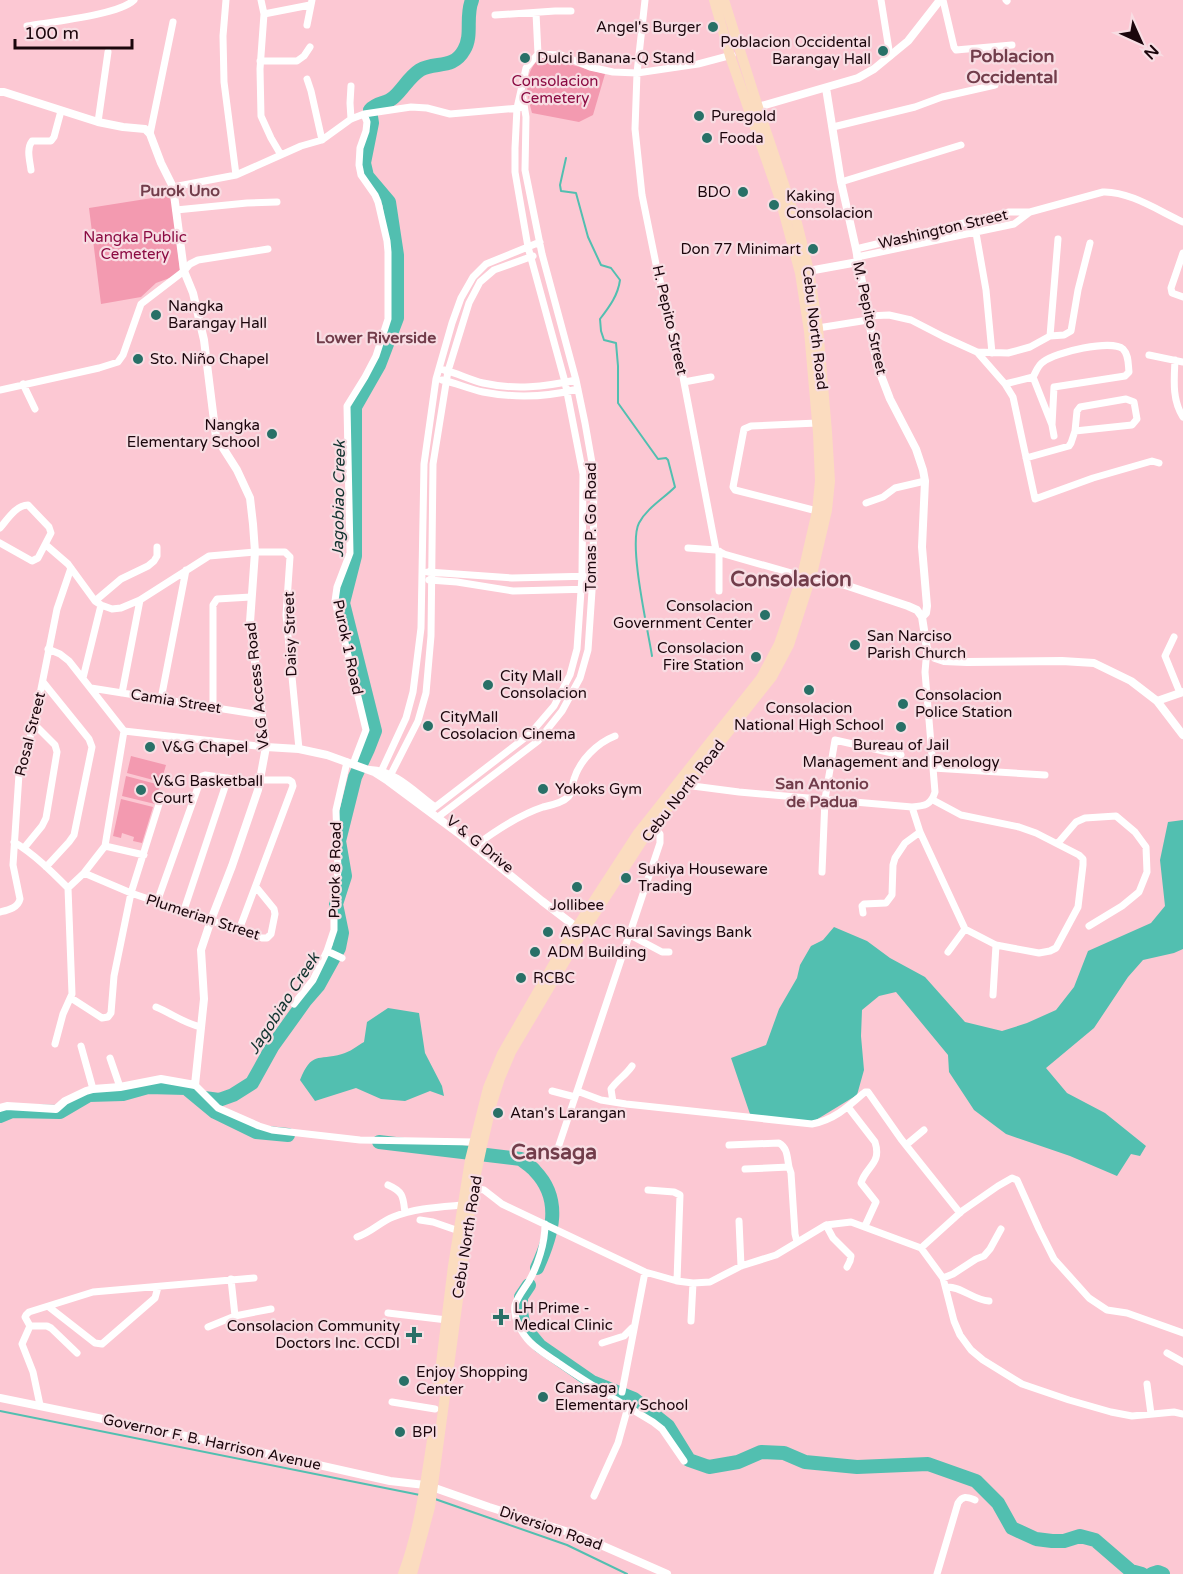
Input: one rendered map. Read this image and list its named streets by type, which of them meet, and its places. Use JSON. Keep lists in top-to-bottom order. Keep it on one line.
{"streets":{"main road":["Cebu North Road"],"street":["Washington Street","M. Pepito Street","H. Pepito Street","Tomas P. Go Road","Daisy Street","Purok 1 Road","V&G Access Road","Camia Street","Rosal Street","V & G Drive","Purok 8 Road","Plumerian Street","Governor F. B. Harrison Avenue","Diversion Road"]},"crossings":[["Washington Street","M. Pepito Street"],["Cebu North Road","V & G Drive"],["Cebu North Road","Governor F. B. Harrison Avenue"],["Cebu North Road","Diversion Road"],["Tomas P. Go Road","V & G Drive"],["Daisy Street","V&G Access Road"],["Daisy Street","V & G Drive"],["Purok 1 Road","V & G Drive"],["Purok 1 Road","Purok 8 Road"],["V&G Access Road","Camia Street"],["V&G Access Road","V & G Drive"],["V&G Access Road","Plumerian Street"],["V & G Drive","Purok 8 Road"],["Governor F. B. Harrison Avenue","Diversion Road"]],"districts":["Poblacion Occidental","Purok Uno","Lower Riverside","Consolacion","San Antonio de Padua","Cansaga"],"water":["Jagobiao Creek"],"parks":["Consolacion Cemetery","Nangka Public Cemetery"],"places":{"other":["Angel's Burger","Poblacion Occidental Barangay Hall","Dulci Banana-Q Stand","Puregold","Fooda","BDO","Kaking Consolacion","Don 77 Minimart","Nangka Barangay Hall","Sto. Niño Chapel","Nangka Elementary School","Consolacion Government Center","San Narciso Parish Church","Consolacion Fire Station","City Mall Consolacion","Consolacion National High School","Consolacion Police Station","CityMall Cosolacion Cinema","Bureau of Jail Management and Penology","V&G Chapel","Yokoks Gym","V&G Basketball Court","Sukiya Houseware Trading","Jollibee","ASPAC Rural Savings Bank","ADM Building","RCBC","Atan's Larangan","Enjoy Shopping Center","Cansaga Elementary School","BPI"],"health":["LH Prime - Medical Clinic","Consolacion Community Doctors Inc. CCDI"]},"scale_bar":"100 m","north":"bottom right"}
